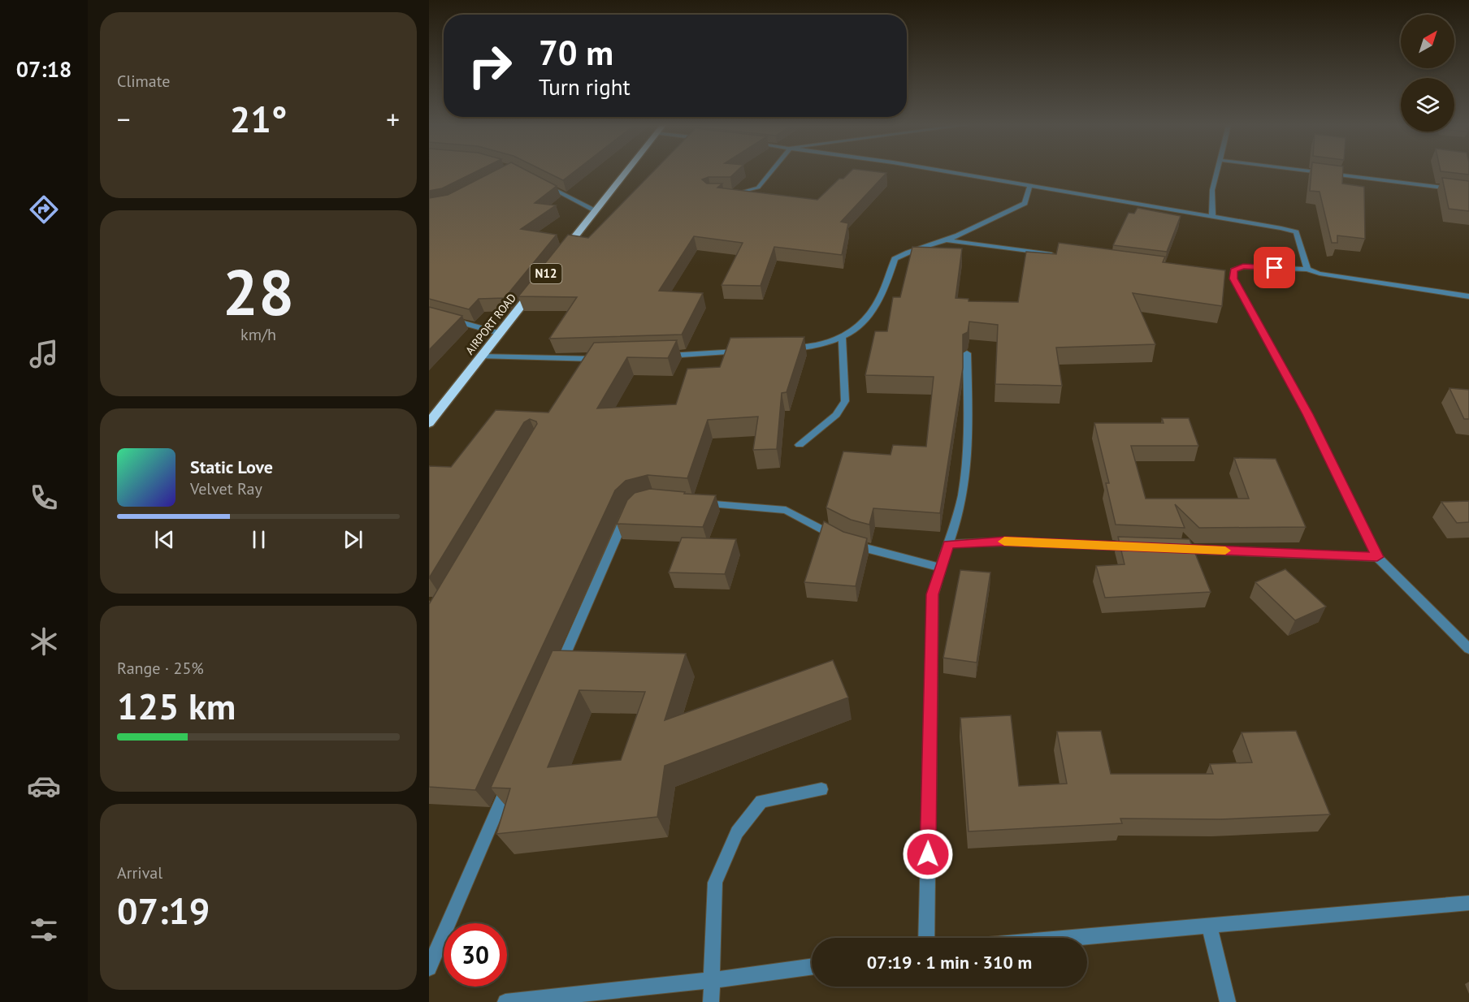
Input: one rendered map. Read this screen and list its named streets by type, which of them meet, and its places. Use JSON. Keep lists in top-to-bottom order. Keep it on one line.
{"streets":{"highway":["N12","AIRPORT ROAD"]},"north":"top right","page":{"tabs":"07:18","tile":["Climate",["28","km/h"],["Range · 25%","125 km"],["Arrival","07:19"]],"turn":["70 m","Turn right"],"heat":["−","21°","+"],"song":["Static Love","Velvet Ray"],"limit":"30","trip":"07:19 · 1 min · 310 m"}}
